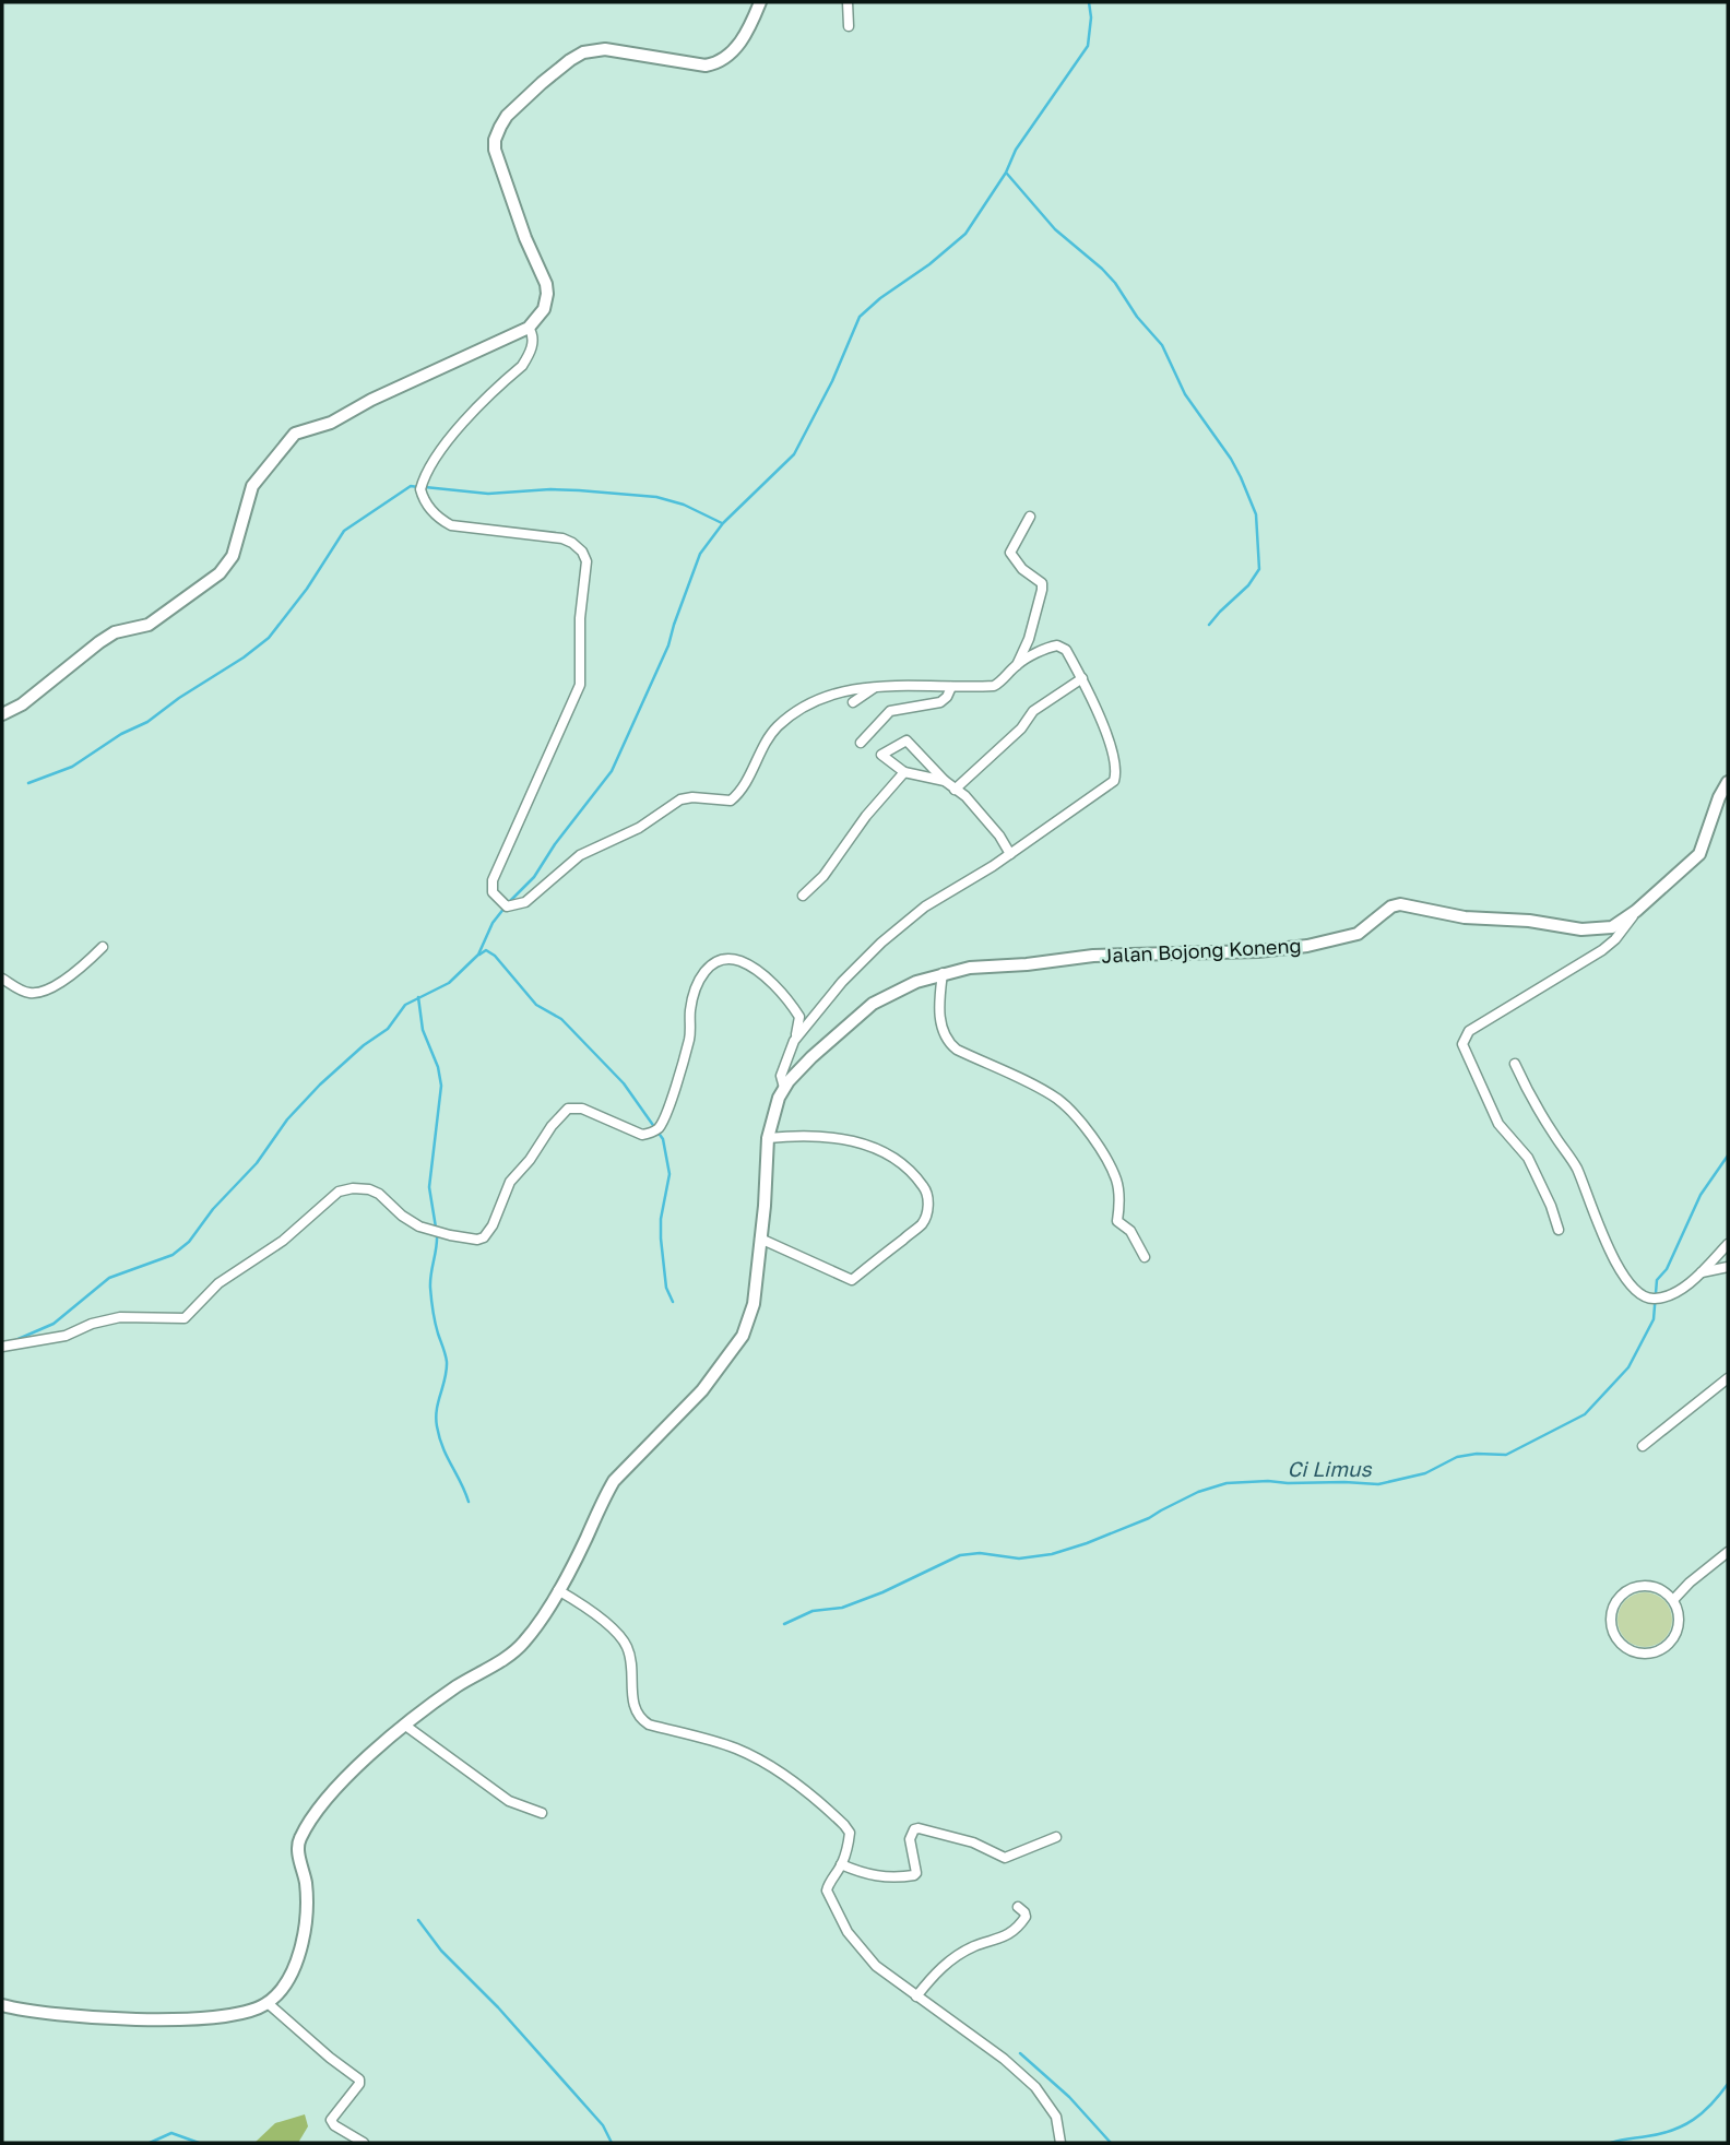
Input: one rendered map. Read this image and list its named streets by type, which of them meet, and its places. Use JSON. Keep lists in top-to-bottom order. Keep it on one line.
{"streets":{"street":["Jalan Bojong Koneng"]},"water":["Ci Limus"]}
